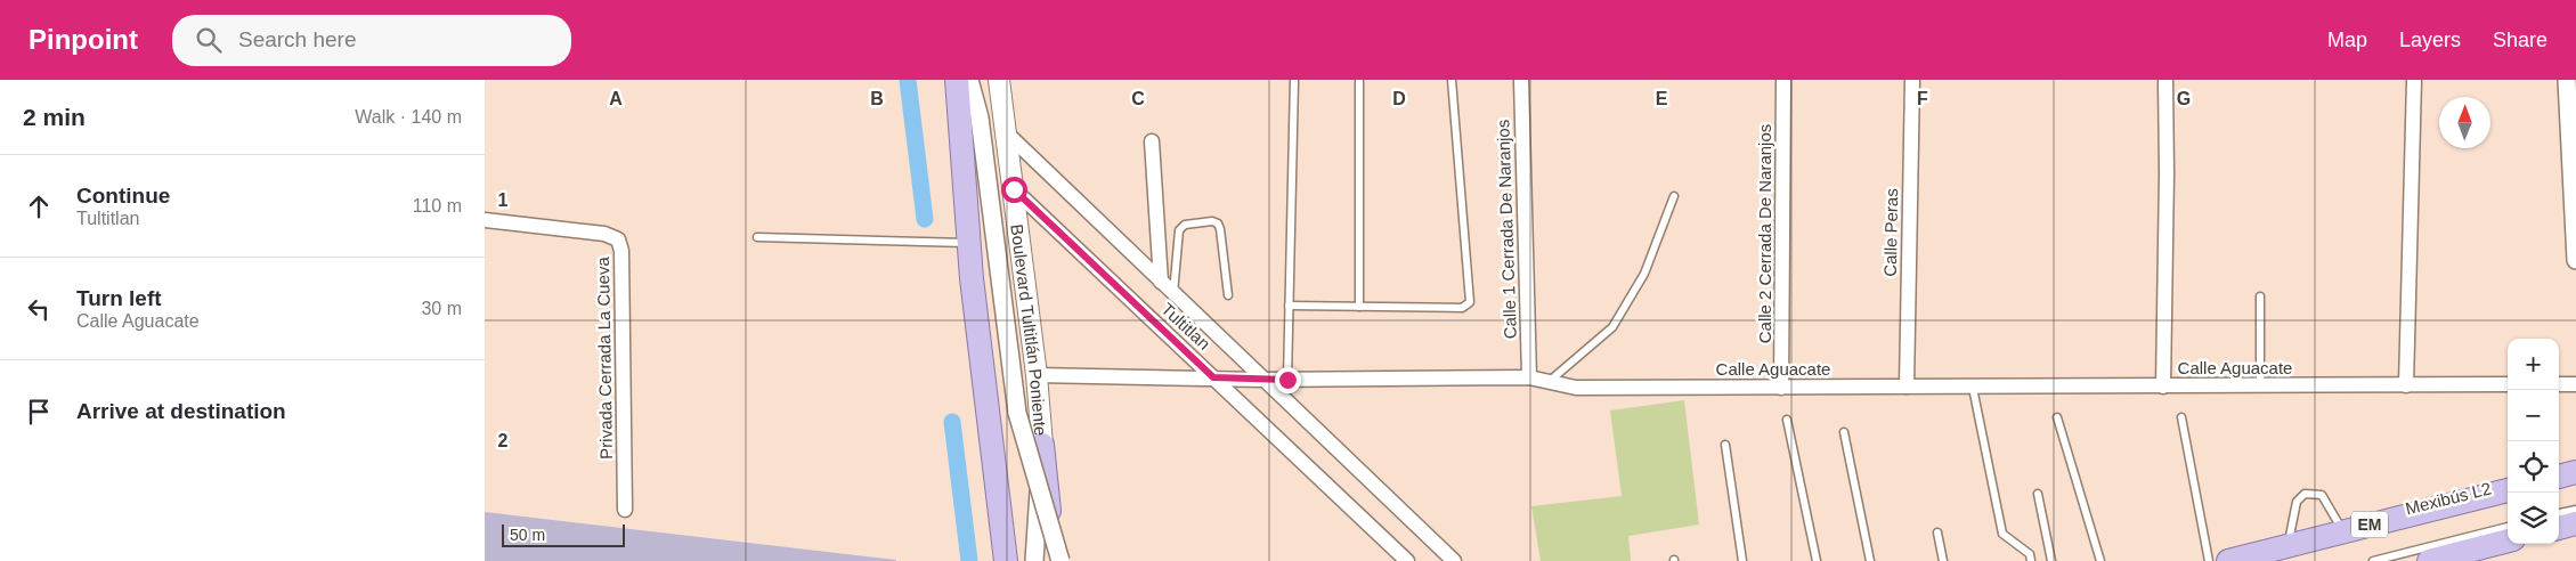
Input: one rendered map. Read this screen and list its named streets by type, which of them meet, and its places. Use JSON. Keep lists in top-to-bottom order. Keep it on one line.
{"streets":{"main road":["Boulevard Tultitlán Poniente","EM"],"street":["Calle 1 Cerrada De Naranjos","Calle Peras","Calle 2 Cerrada De Naranjos","Tultitlan","Privada Cerrada La Cueva","Calle Aguacate"],"lane":["Mexibús L2"]},"crossings":[["Calle 1 Cerrada De Naranjos","Calle Aguacate"],["Calle Peras","Calle Aguacate"],["Calle 2 Cerrada De Naranjos","Calle Aguacate"],["Tultitlan","Boulevard Tultitlán Poniente"],["Tultitlan","Calle Aguacate"],["Boulevard Tultitlán Poniente","Calle Aguacate"]],"scale_bar":"50 m","north":"top","page":{"header":"Pinpoint","search":"Search here","nav":["Map","Layers","Share"],"heading":["2 min","Walk · 140 m"],"list":[["Continue","Tultitlan","110 m"],["Turn left","Calle Aguacate","30 m"],"Arrive at destination"],"map_buttons":["+","−"],"scale":"50 m"},"grid":{"columns":["A","B","C","D","E","F","G"],"rows":["1","2"]}}
